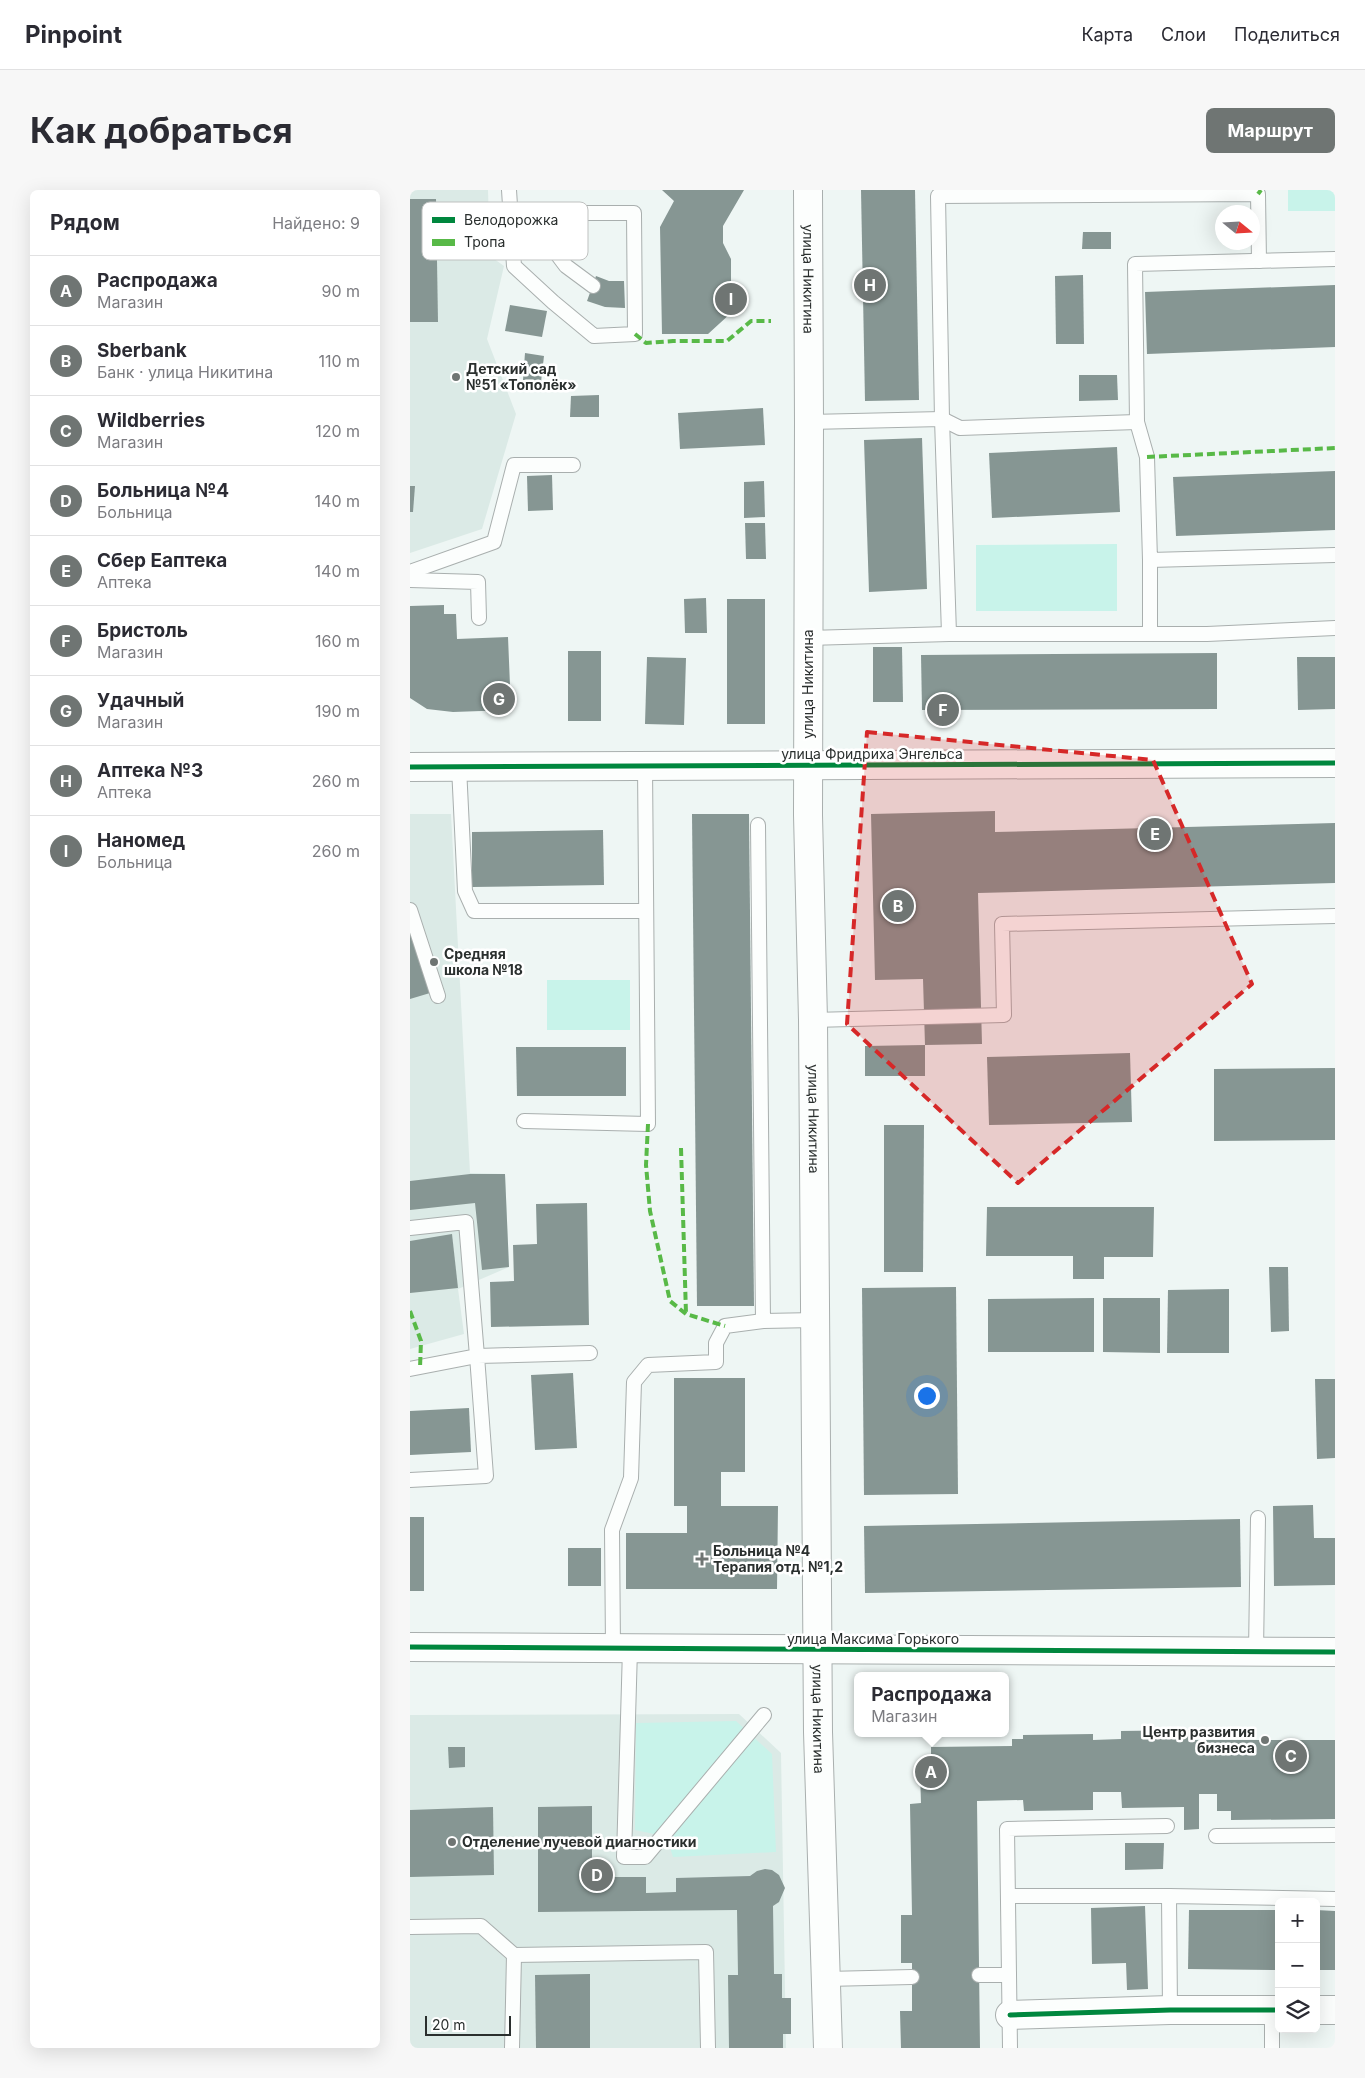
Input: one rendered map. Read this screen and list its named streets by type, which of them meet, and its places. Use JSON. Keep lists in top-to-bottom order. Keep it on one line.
{"streets":{"street":["улица Никитина","улица Фридриха Энгельса","улица Максима Горького"]},"crossings":[["улица Никитина","улица Фридриха Энгельса"],["улица Никитина","улица Максима Горького"]],"places":{"other":["Детский сад №51 «Тополёк»","Средняя школа №18","Центр развития бизнеса","Отделение лучевой диагностики"],"health":["Больница №4 Терапия отд. №1,2"]},"legend":["Велодорожка","Тропа"],"scale_bar":"20 m","north":"right","page":{"header":"Pinpoint","nav":["Карта","Слои","Поделиться"],"buttons":"Маршрут","title":"Как добраться","heading":["Рядом","Найдено: 9"],"list":[{"mark":"A","name":"Распродажа","note":"Магазин","value":"90 m"},{"mark":"B","name":"Sberbank","note":"Банк · улица Никитина","value":"110 m"},{"mark":"C","name":"Wildberries","note":"Магазин","value":"120 m"},{"mark":"D","name":"Больница №4","note":"Больница","value":"140 m"},{"mark":"E","name":"Сбер Еаптека","note":"Аптека","value":"140 m"},{"mark":"F","name":"Бристоль","note":"Магазин","value":"160 m"},{"mark":"G","name":"Удачный","note":"Магазин","value":"190 m"},{"mark":"H","name":"Аптека №3","note":"Аптека","value":"260 m"},{"mark":"I","name":"Наномед","note":"Больница","value":"260 m"}],"pins":["H","I","G","F","E","B","C","A","D"],"popup":["Распродажа","Магазин"],"map_buttons":["+","−"],"scale":"20 m"}}
